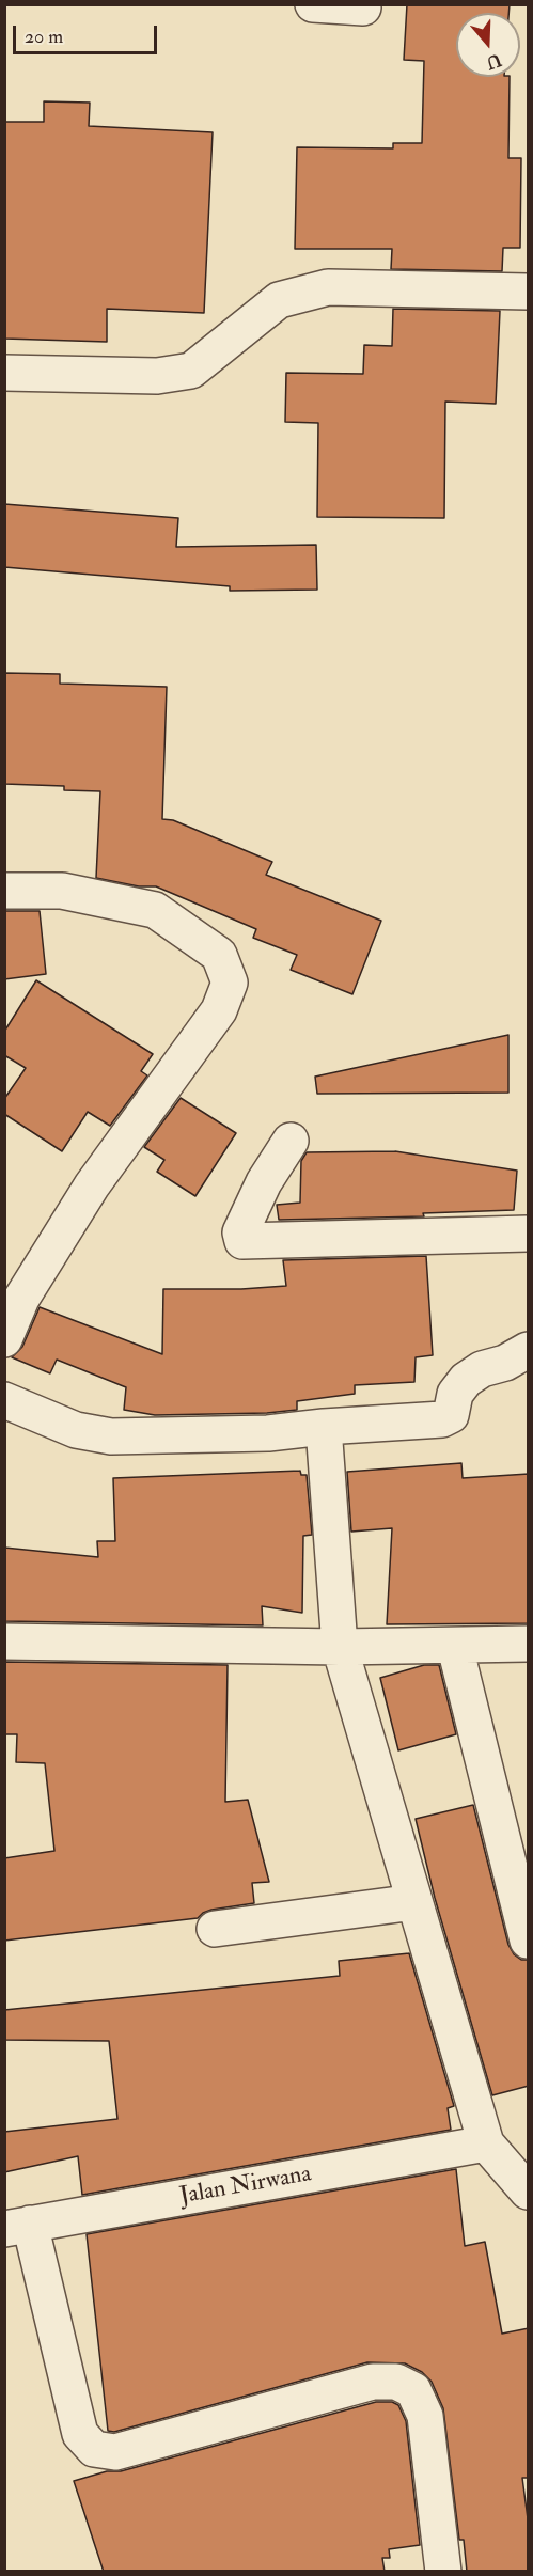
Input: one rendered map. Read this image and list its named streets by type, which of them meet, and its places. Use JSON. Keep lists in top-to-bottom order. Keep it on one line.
{"streets":{"street":["Jalan Nirwana"]},"scale_bar":"20 m","north":"bottom"}
